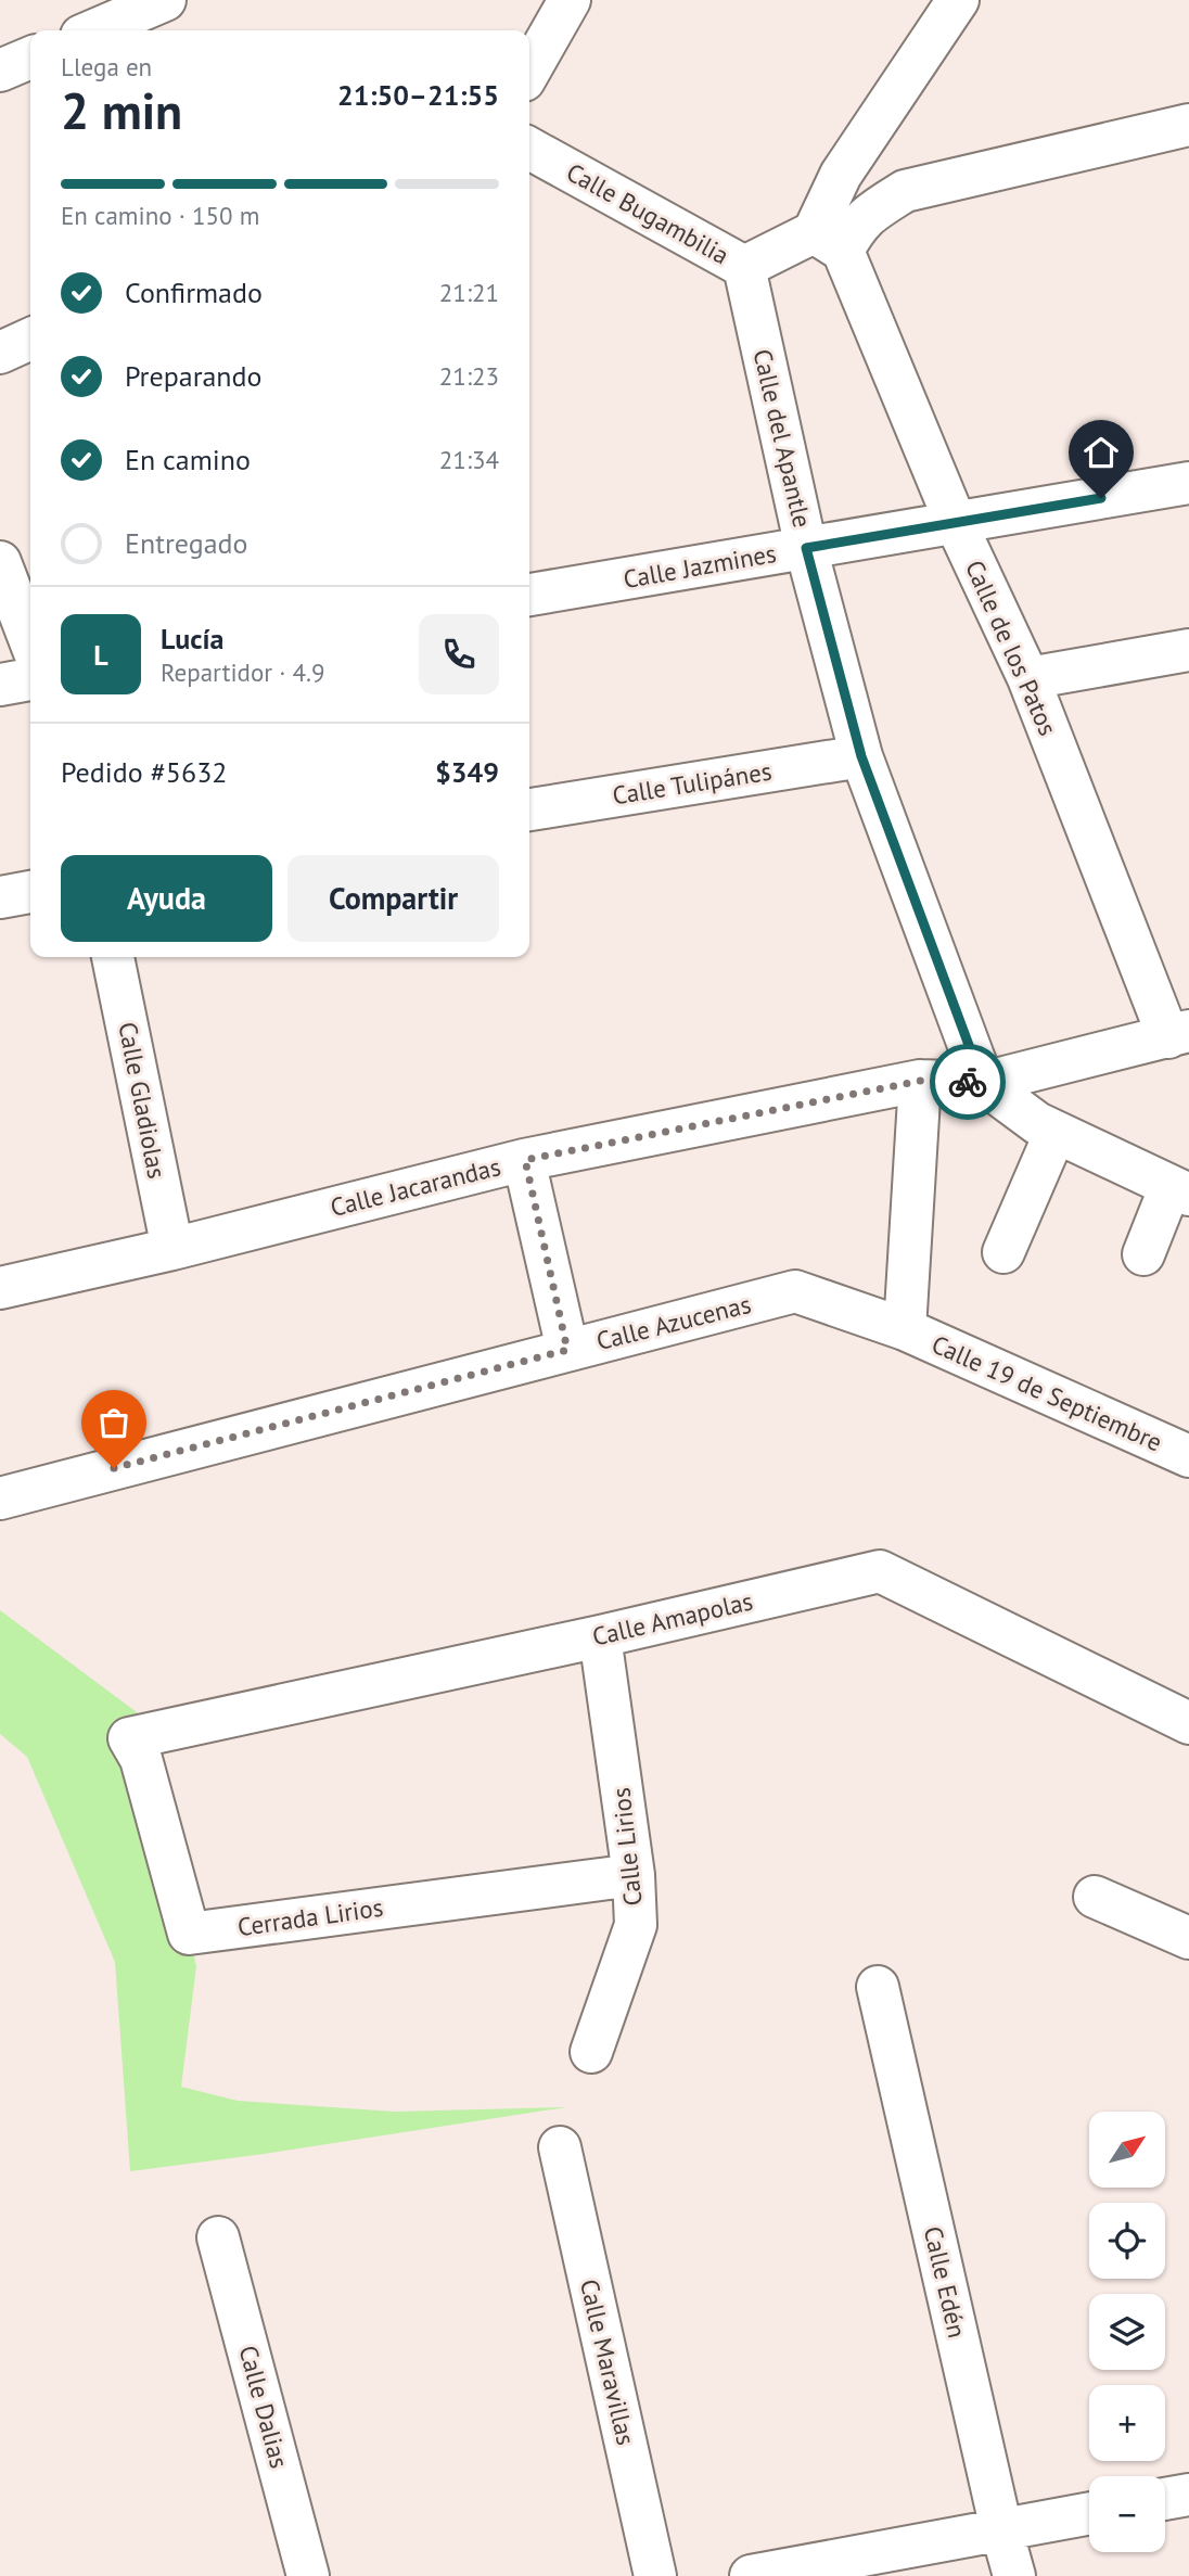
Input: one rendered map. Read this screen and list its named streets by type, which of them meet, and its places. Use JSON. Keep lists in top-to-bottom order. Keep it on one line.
{"streets":{"street":["Calle Bugambilia","Calle del Apantle","Calle Jazmines","Calle de los Patos","Calle Tulipánes","Calle Gladiolas","Calle Jacarandas","Calle Azucenas","Calle 19 de Septiembre","Calle Amapolas","Calle Lirios","Cerrada Lirios","Calle Edén","Calle Maravillas","Calle Dalias"]},"crossings":[["Calle Bugambilia","Calle del Apantle"],["Calle Bugambilia","Calle de los Patos"],["Calle del Apantle","Calle Jazmines"],["Calle del Apantle","Calle Tulipánes"],["Calle del Apantle","Calle Jacarandas"],["Calle Jazmines","Calle de los Patos"],["Calle de los Patos","Calle Jacarandas"],["Calle Gladiolas","Calle Jacarandas"],["Calle Azucenas","Calle 19 de Septiembre"],["Calle Amapolas","Calle Lirios"],["Calle Amapolas","Cerrada Lirios"],["Calle Lirios","Cerrada Lirios"]],"north":"top right","page":{"heading":["2 min","Llega en","21:50–21:55"],"panel":["Lucía","Repartidor · 4.9","Pedido #5632","$349"],"bar":"En camino · 150 m","list":[["Confirmado","21:21"],["Preparando","21:23"],["En camino","21:34"],"Entregado"],"round":"L","buttons":["Ayuda","Compartir"],"map_buttons":["+","−"]}}
